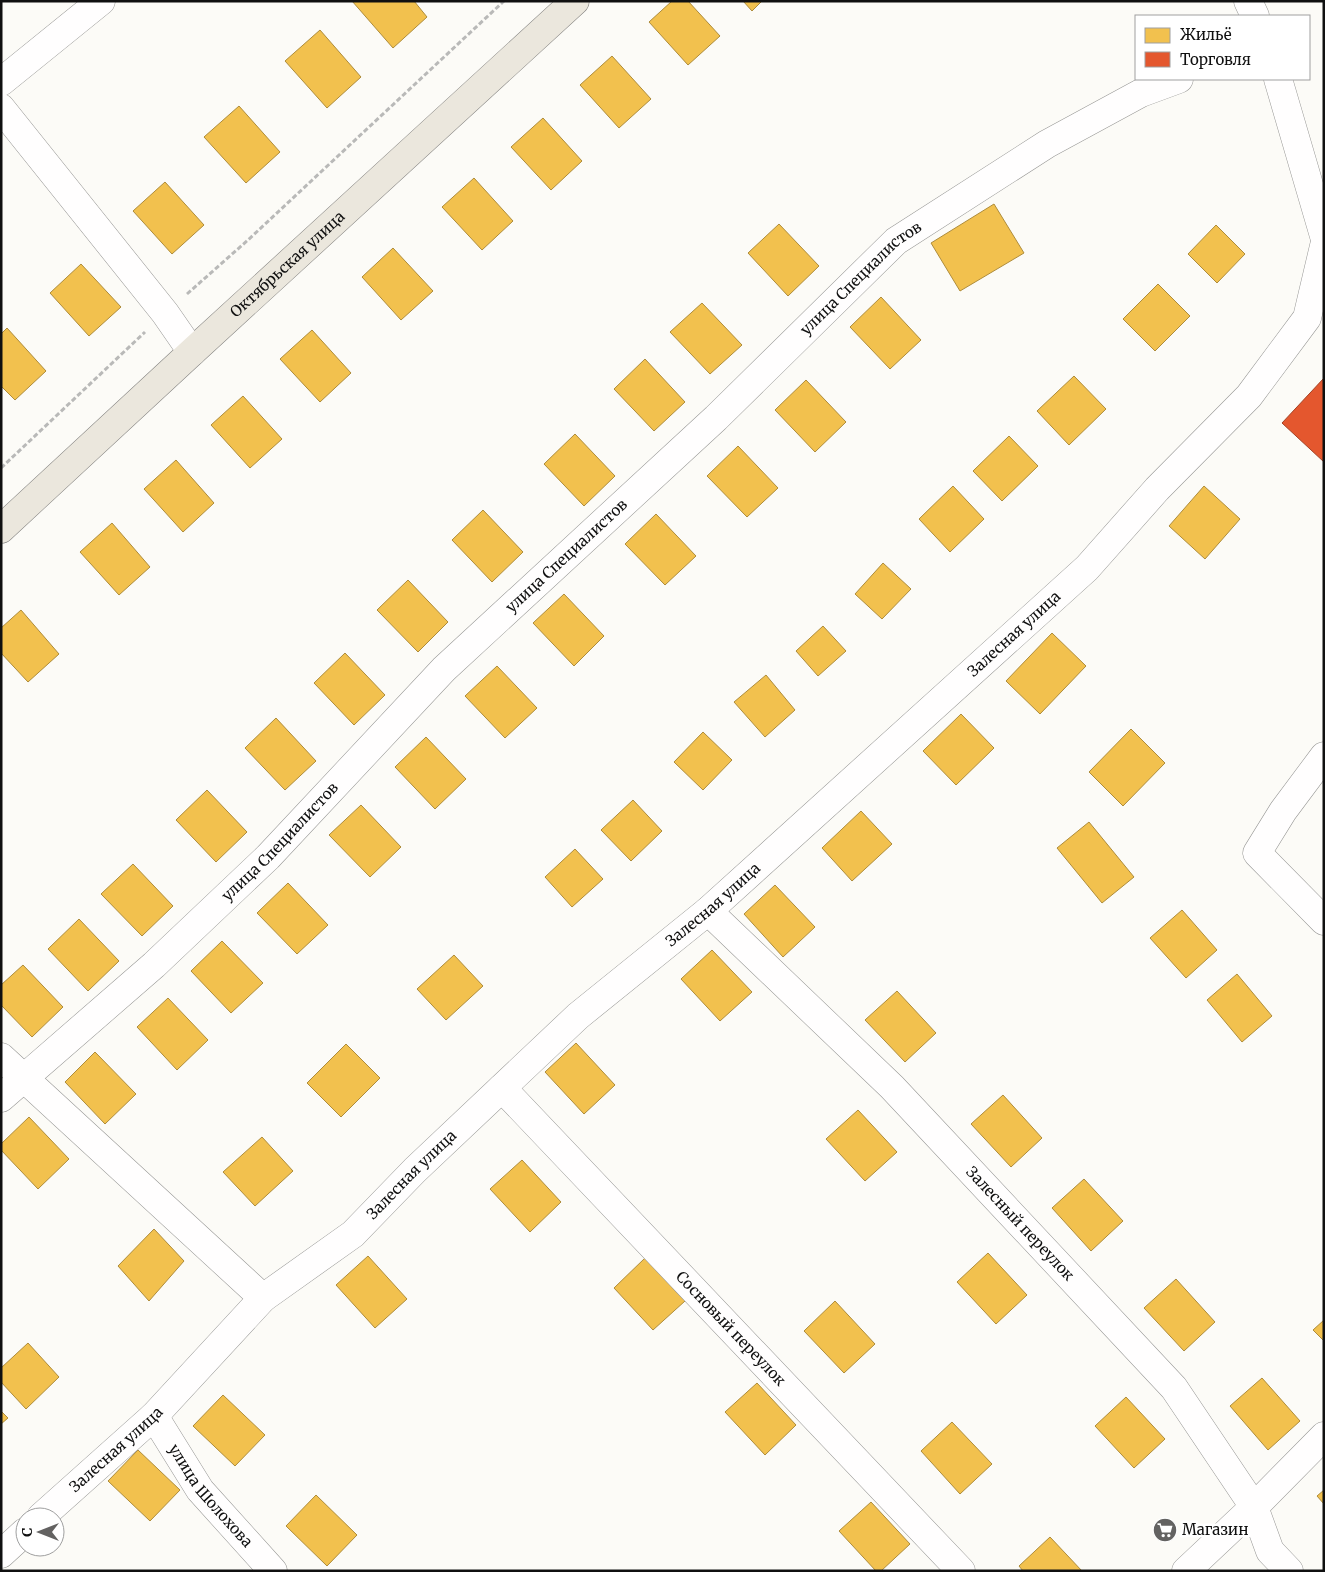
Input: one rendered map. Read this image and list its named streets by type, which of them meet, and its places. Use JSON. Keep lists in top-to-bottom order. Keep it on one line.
{"streets":{"main road":["Октябрьская улица"],"street":["улица Специалистов","Залесная улица","Залесный переулок","Сосновый переулок","улица Шолохова"]},"crossings":[["Залесная улица","Залесный переулок"],["Залесная улица","Сосновый переулок"],["Залесная улица","улица Шолохова"]],"places":{"supermarket":["Магазин"]},"legend":["Жильё","Торговля"],"north":"left"}
